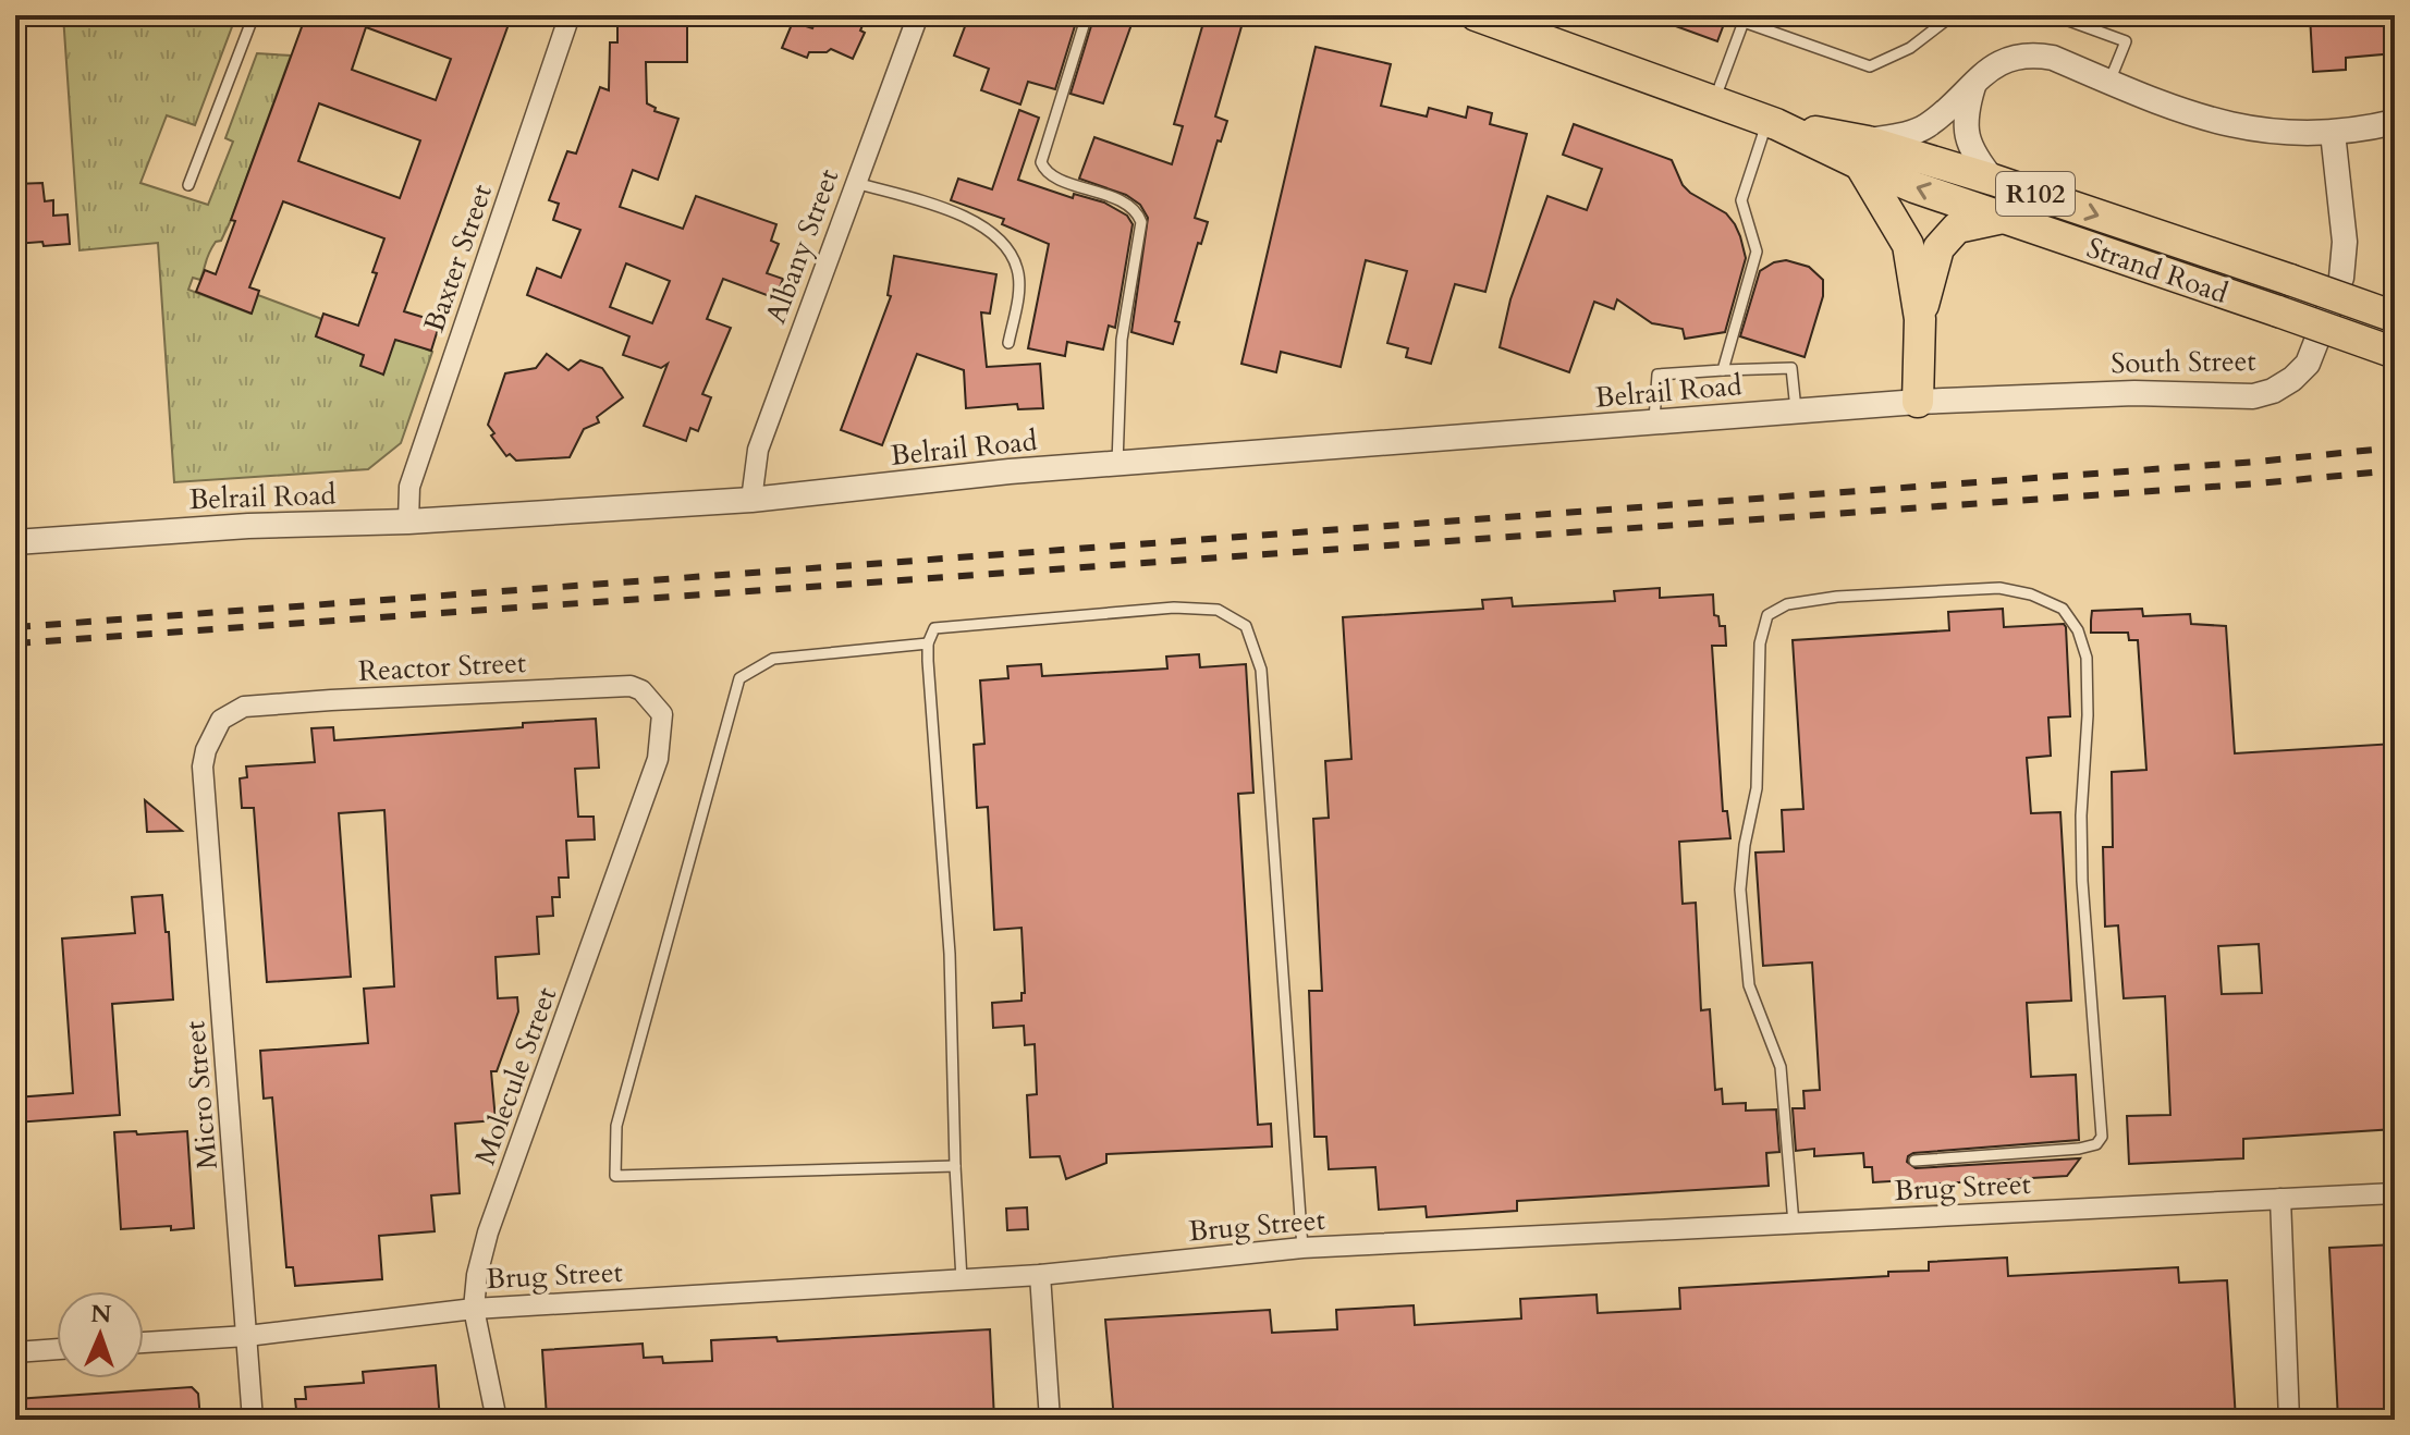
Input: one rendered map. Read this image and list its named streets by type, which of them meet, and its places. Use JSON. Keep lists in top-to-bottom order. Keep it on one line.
{"streets":{"main road":["R102","Strand Road"],"street":["Albany Street","Baxter Street","South Street","Belrail Road","Reactor Street","Molecule Street","Micro Street","Brug Street"]},"crossings":[["Albany Street","Belrail Road"],["Baxter Street","Belrail Road"],["South Street","Belrail Road"],["Reactor Street","Molecule Street"],["Reactor Street","Micro Street"],["Molecule Street","Brug Street"],["Micro Street","Brug Street"]],"north":"top"}
